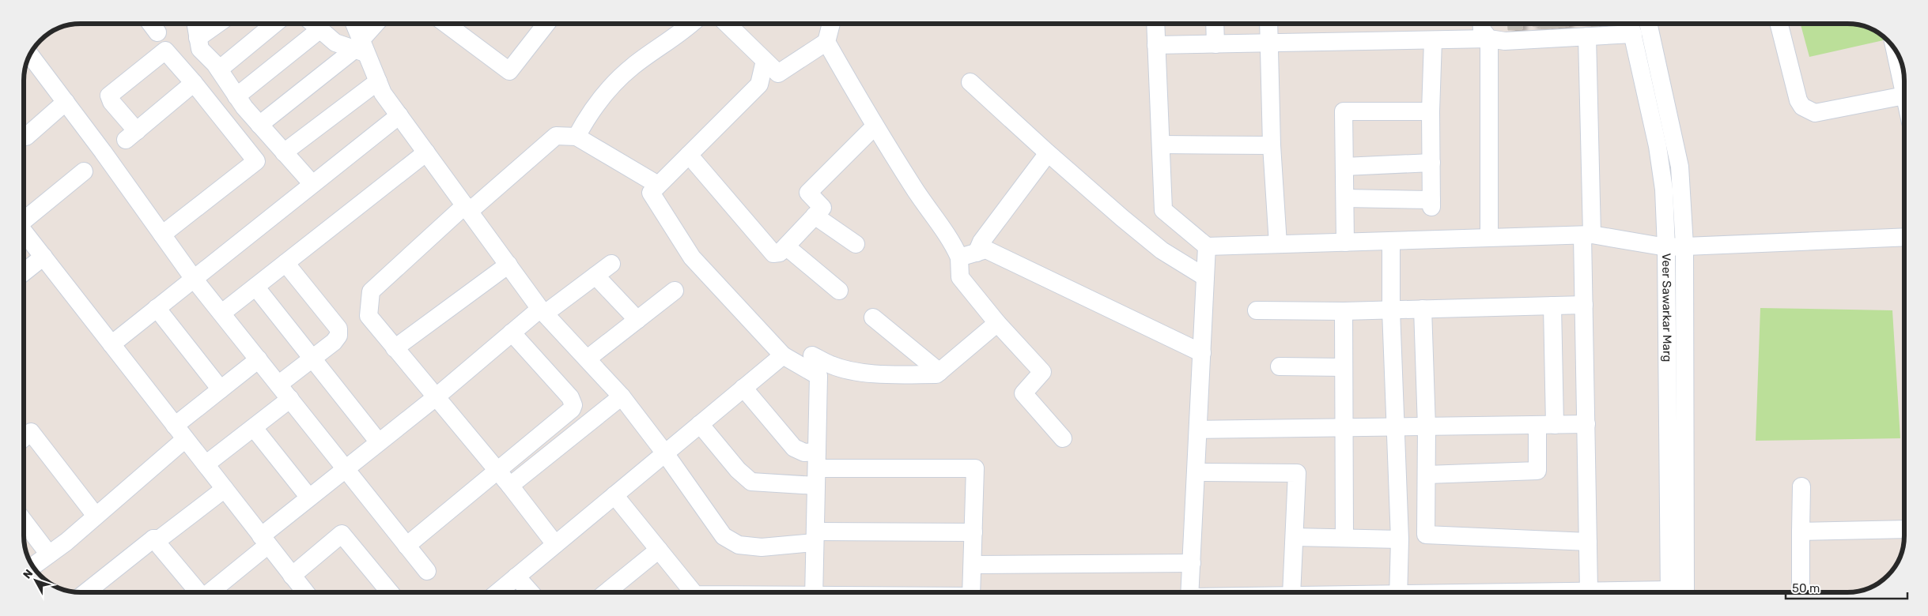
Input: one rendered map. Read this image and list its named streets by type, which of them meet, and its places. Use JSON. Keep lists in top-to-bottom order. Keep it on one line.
{"streets":{"street":["Veer Sawarkar Marg"]},"scale_bar":"50 m","north":"top left"}
